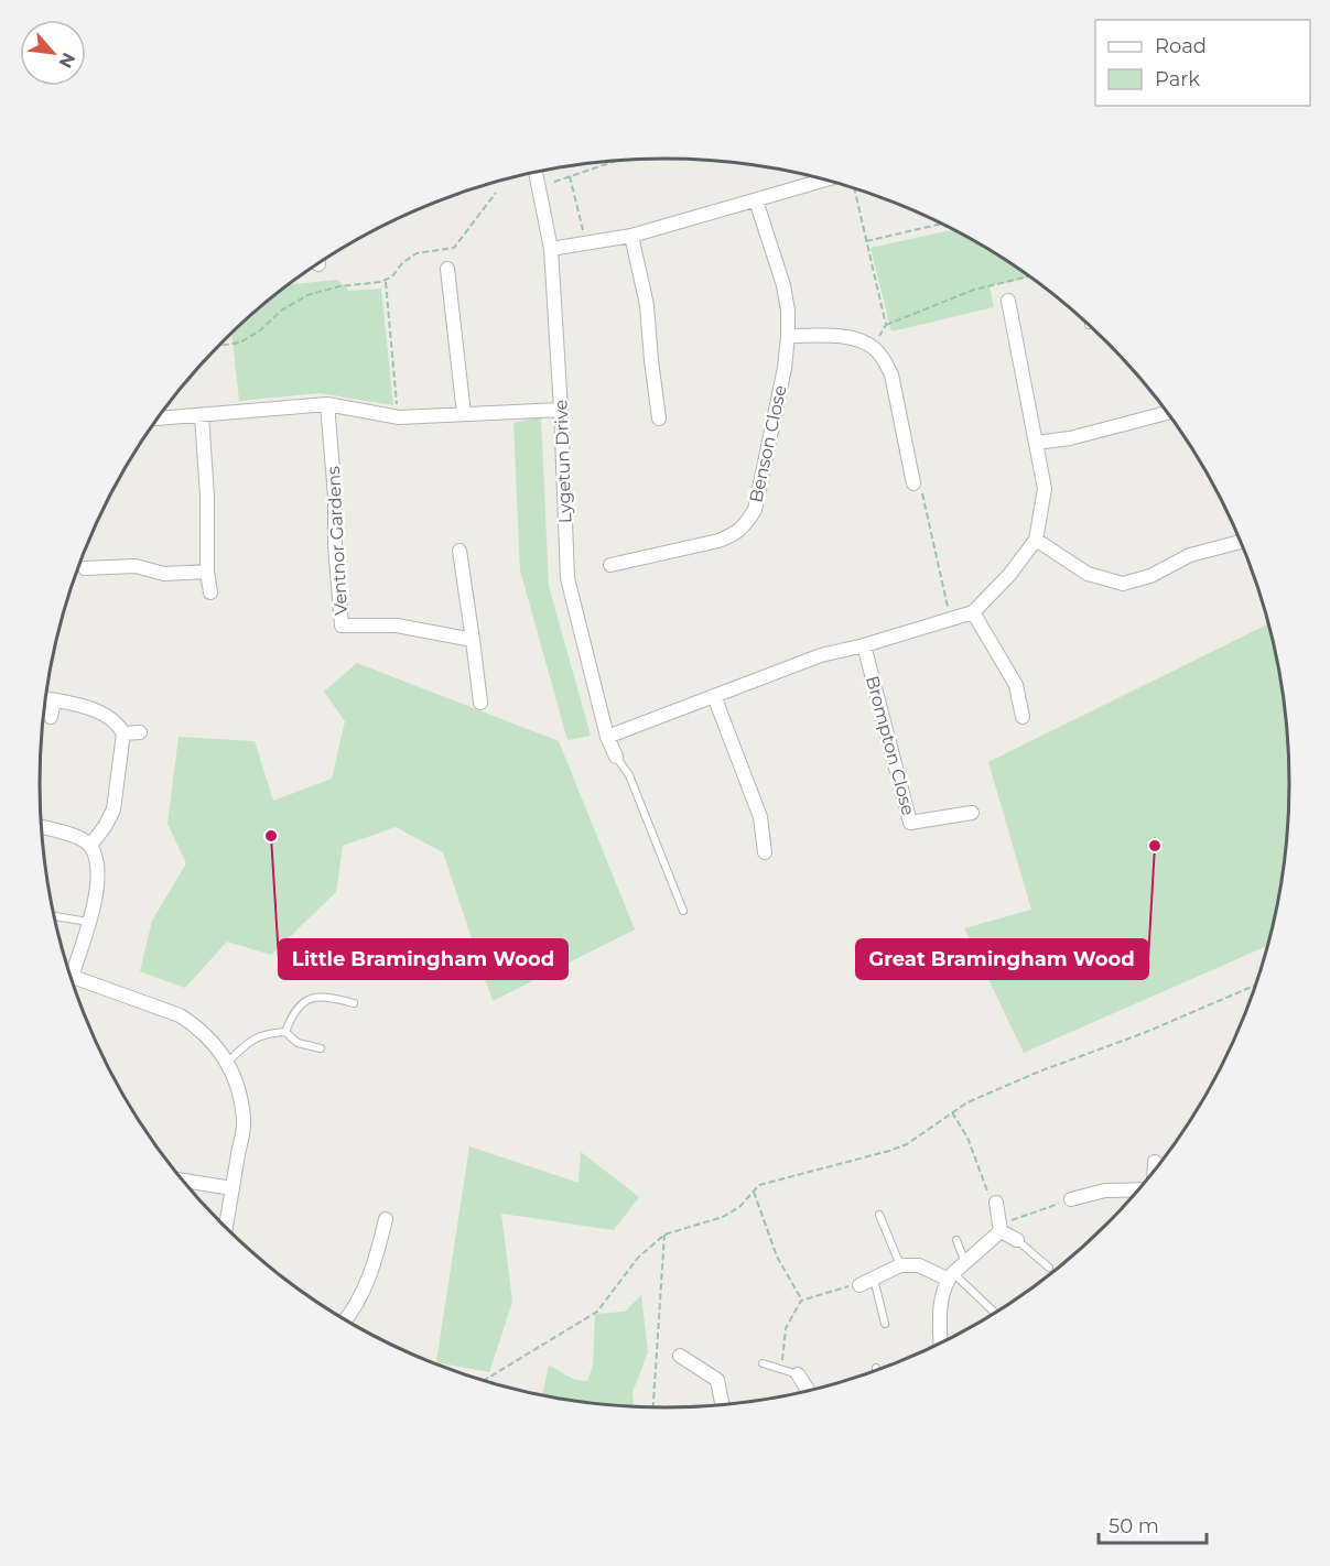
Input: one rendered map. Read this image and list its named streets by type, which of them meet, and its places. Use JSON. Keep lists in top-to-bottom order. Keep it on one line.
{"streets":{"street":["Benson Close","Lygetun Drive","Ventnor Gardens","Brompton Close"]},"places":["Little Bramingham Wood","Great Bramingham Wood"],"legend":["Road","Park"],"scale_bar":"50 m","north":"bottom right"}
